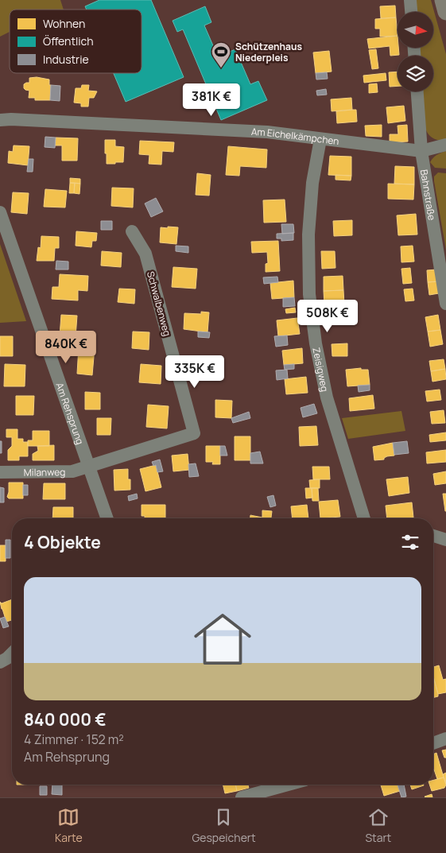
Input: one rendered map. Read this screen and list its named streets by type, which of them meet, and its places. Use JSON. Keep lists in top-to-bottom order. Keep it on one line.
{"streets":{"street":["Am Eichelkämpchen","Bahnstraße","Schwalbenweg","Zeisigweg","Am Rehsprung","Milanweg"]},"crossings":[["Am Eichelkämpchen","Bahnstraße"],["Am Eichelkämpchen","Zeisigweg"],["Schwalbenweg","Am Rehsprung"],["Schwalbenweg","Milanweg"],["Am Rehsprung","Milanweg"]],"places":{"sports":["Schützenhaus Niederpleis"]},"legend":["Wohnen","Öffentlich","Industrie"],"north":"right","page":{"price":["381K €","508K €","840K €","335K €"],"heading":"4 Objekte","list":[{"name":"840 000 €","note":"4 Zimmer · 152 m² · Am Rehsprung"}],"tabs":["Karte","Gespeichert","Start"]}}
